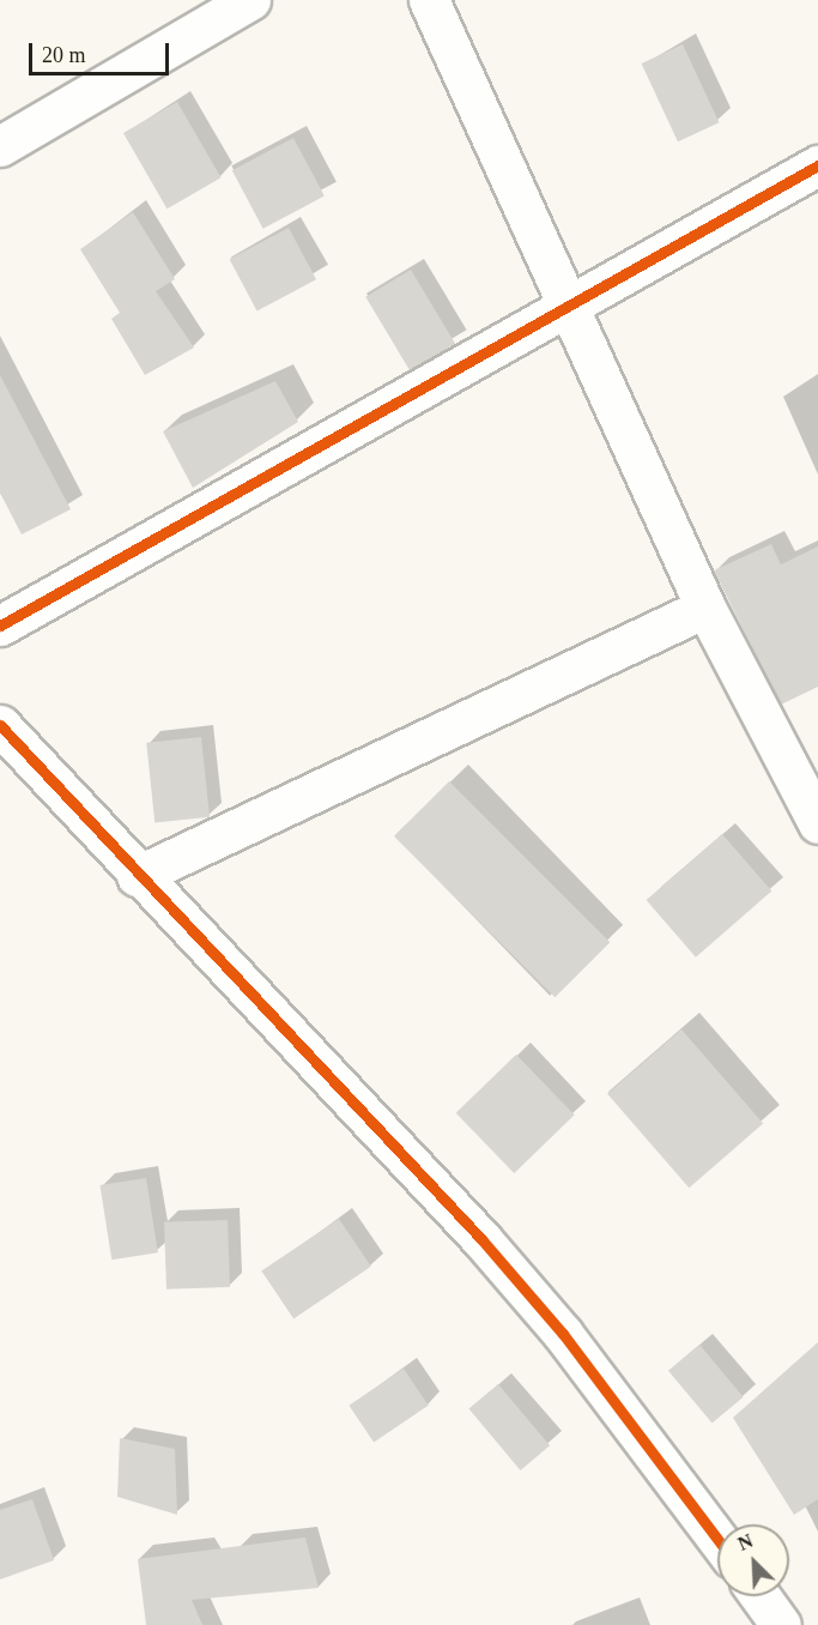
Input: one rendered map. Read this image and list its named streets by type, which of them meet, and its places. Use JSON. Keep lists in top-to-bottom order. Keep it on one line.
{"scale_bar":"20 m","north":"top left"}
